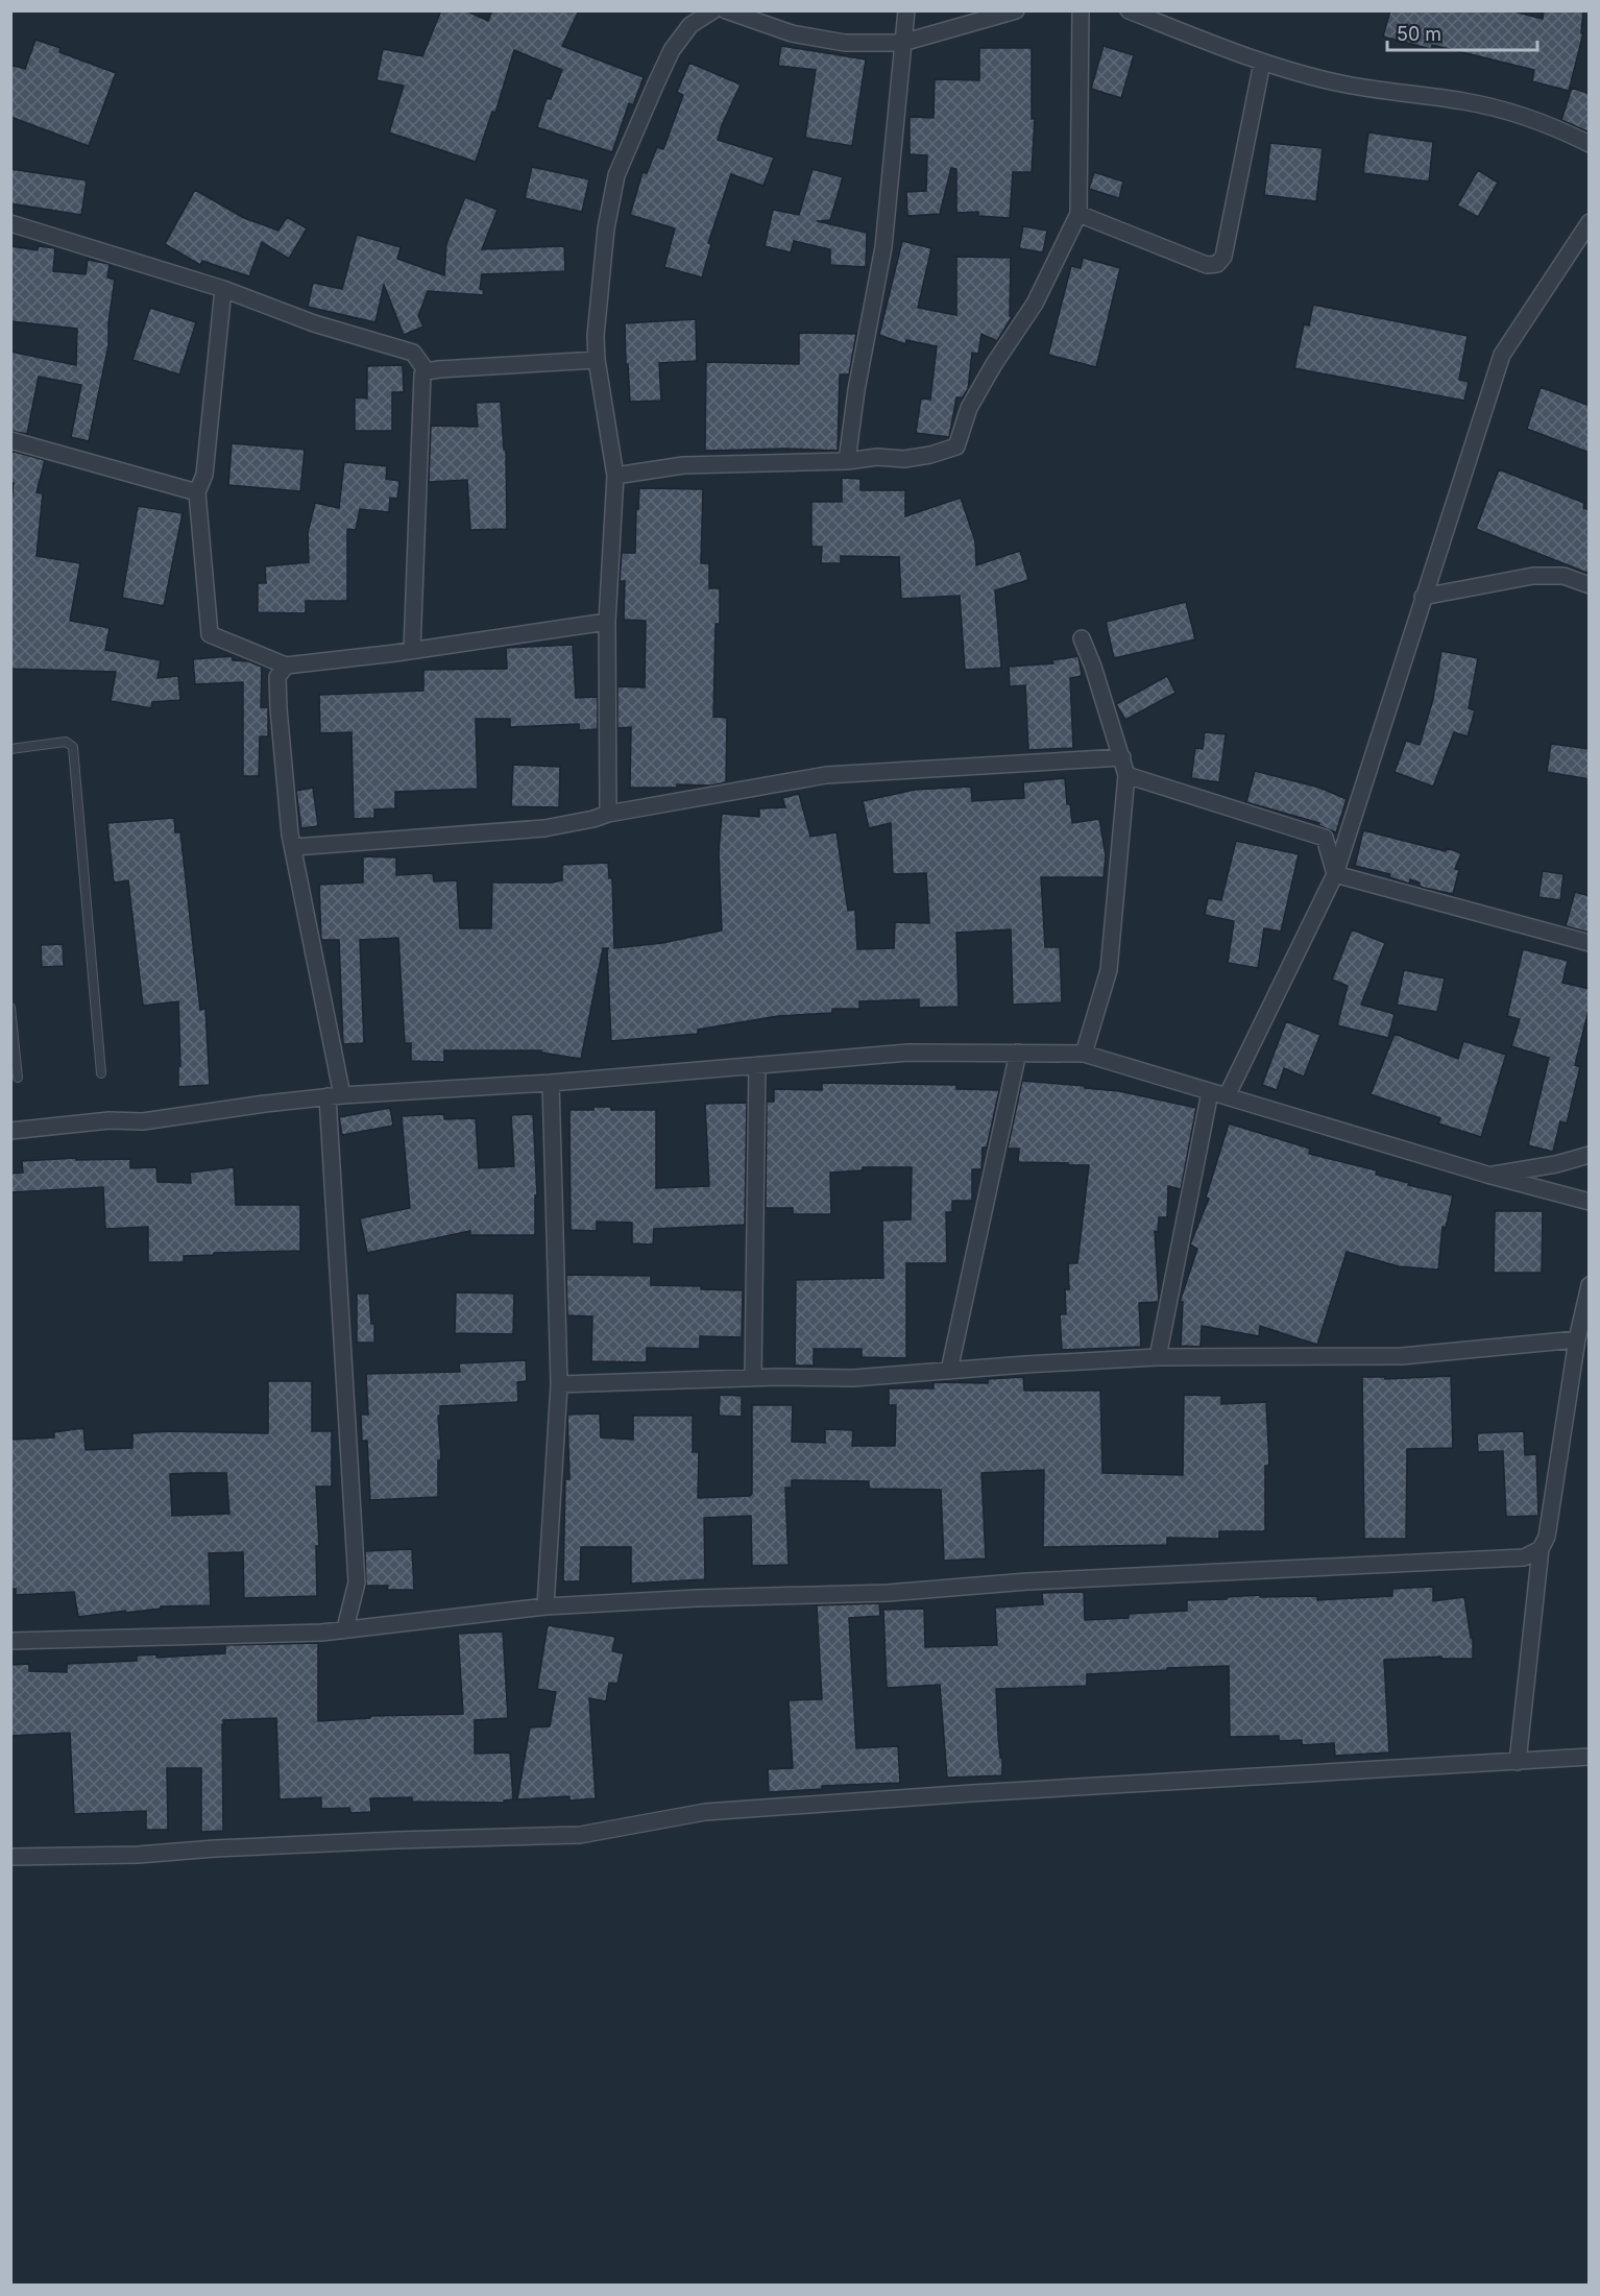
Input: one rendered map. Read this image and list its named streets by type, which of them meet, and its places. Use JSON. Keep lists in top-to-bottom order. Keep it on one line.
{"scale_bar":"50 m"}
